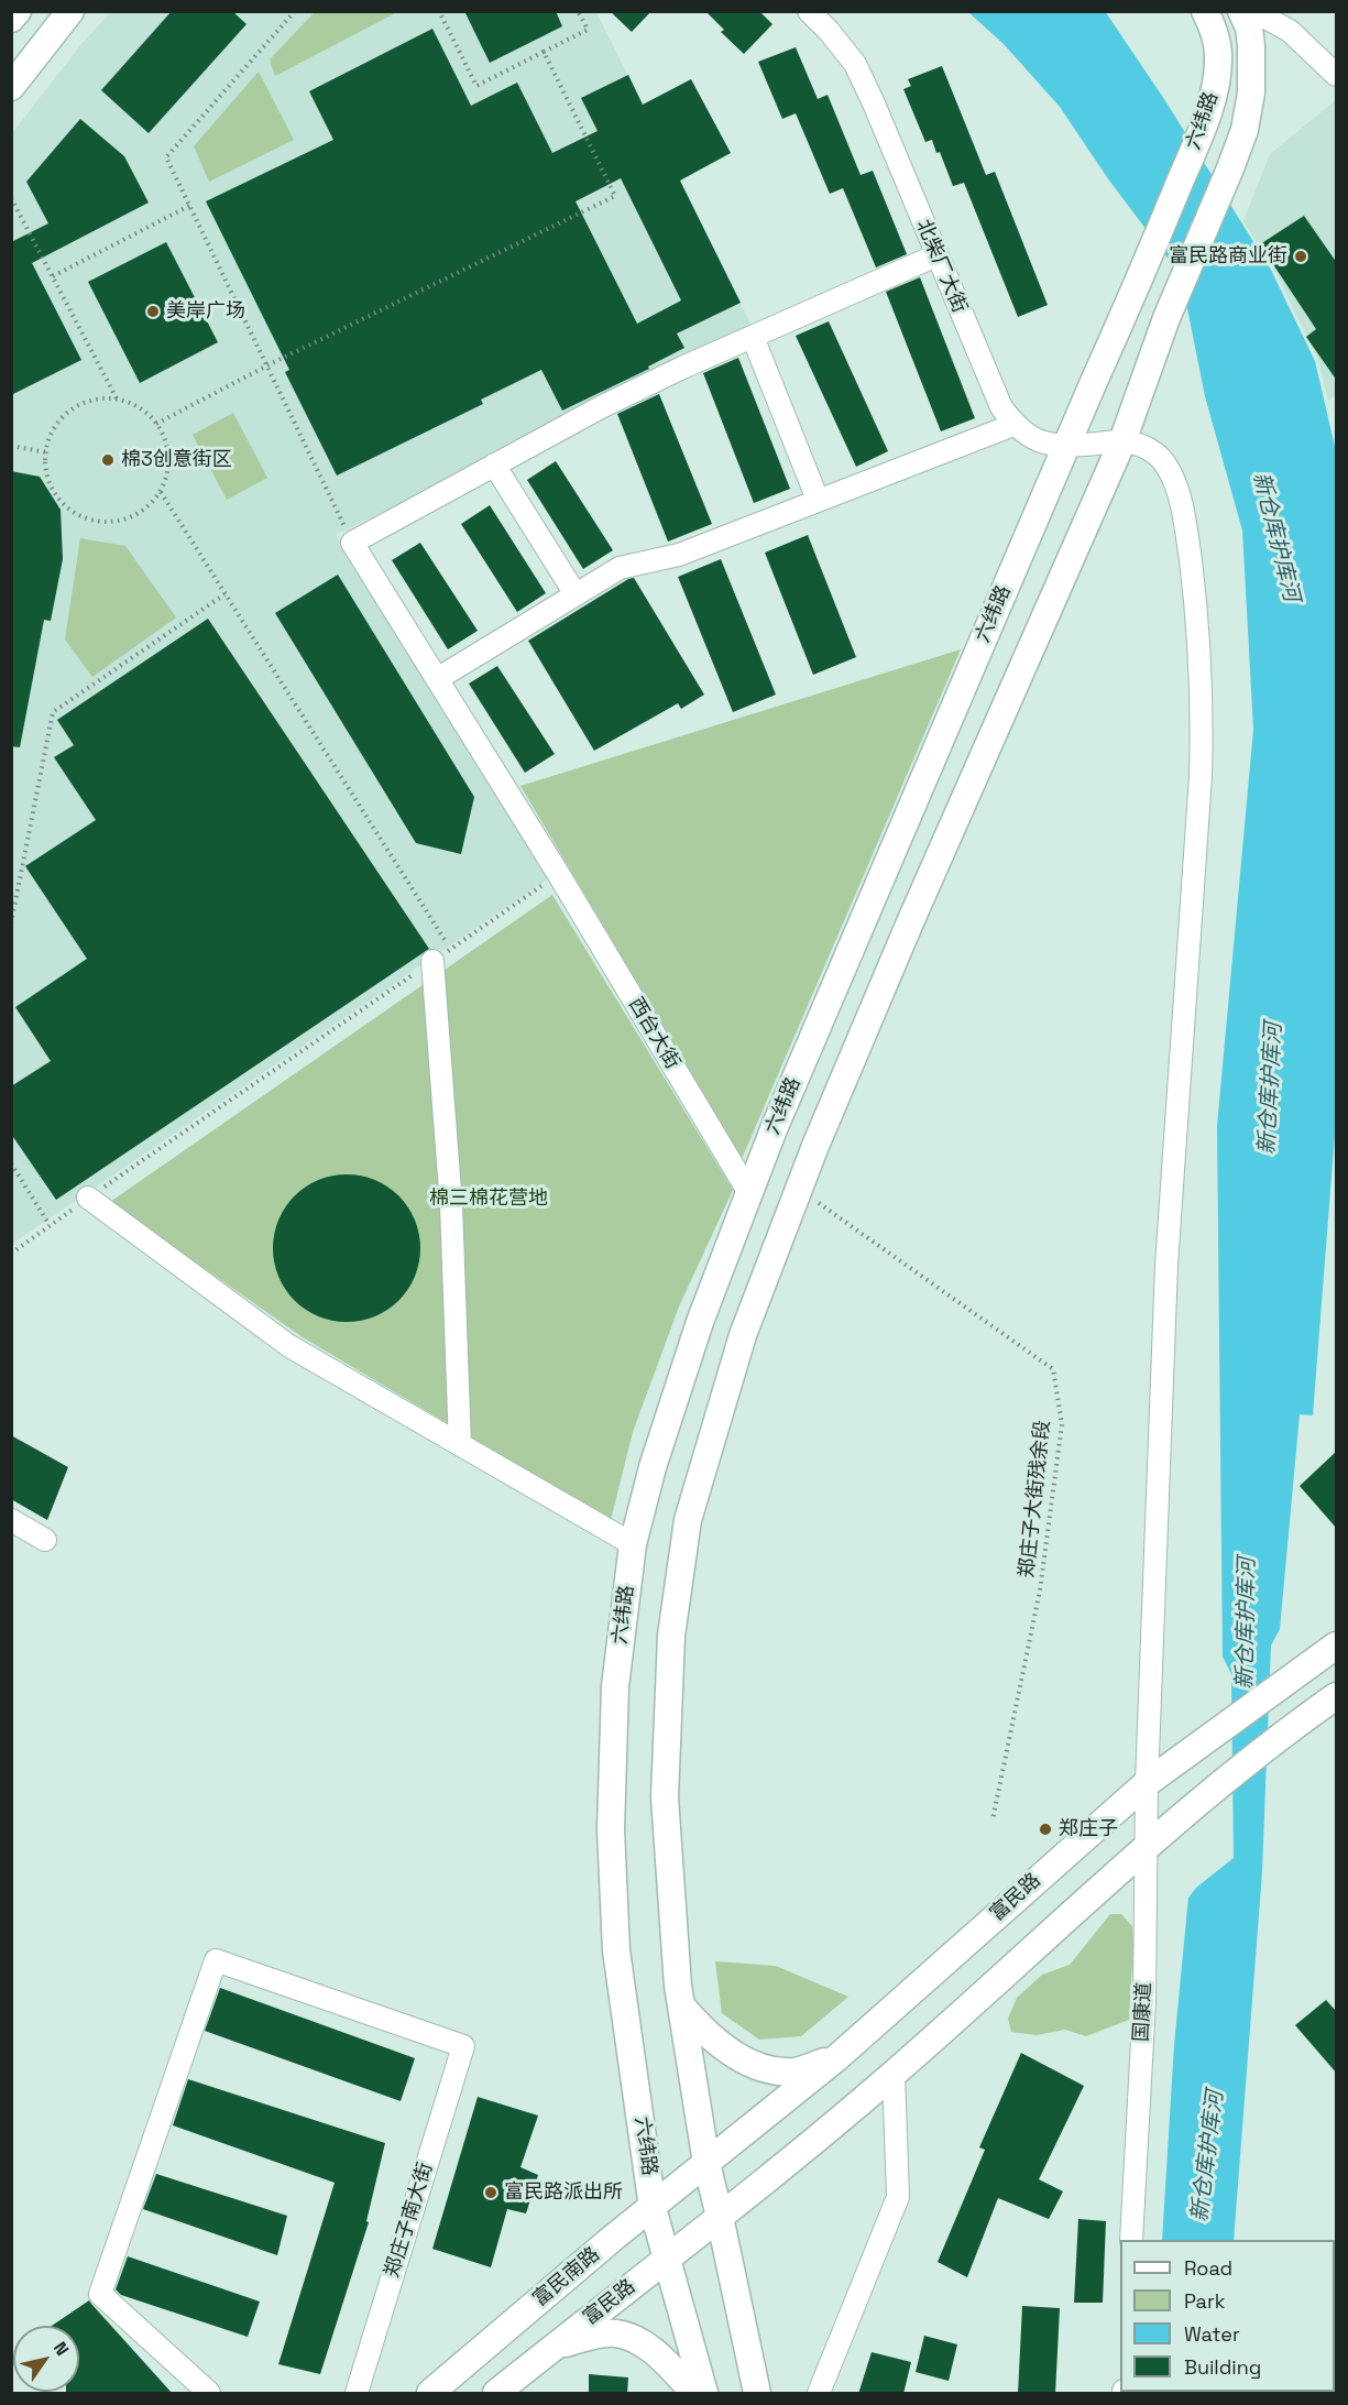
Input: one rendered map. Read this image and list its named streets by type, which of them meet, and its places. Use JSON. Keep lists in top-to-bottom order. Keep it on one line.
{"streets":{"main road":["六纬路","富民路","富民南路"],"street":["北柴厂大街","西台大街","国康道","郑庄子南大街"],"path":["郑庄子大街残余段"]},"crossings":[["六纬路","北柴厂大街"],["六纬路","西台大街"],["六纬路","郑庄子大街残余段"],["六纬路","富民路"],["六纬路","国康道"],["六纬路","富民南路"],["北柴厂大街","国康道"],["富民路","国康道"],["富民路","富民南路"]],"water":["新仓库护库河"],"parks":["棉三棉花营地"],"places":["富民路商业街","美岸广场","棉3创意街区","郑庄子","富民路派出所"],"legend":["Road","Park","Water","Building"],"north":"top right"}
